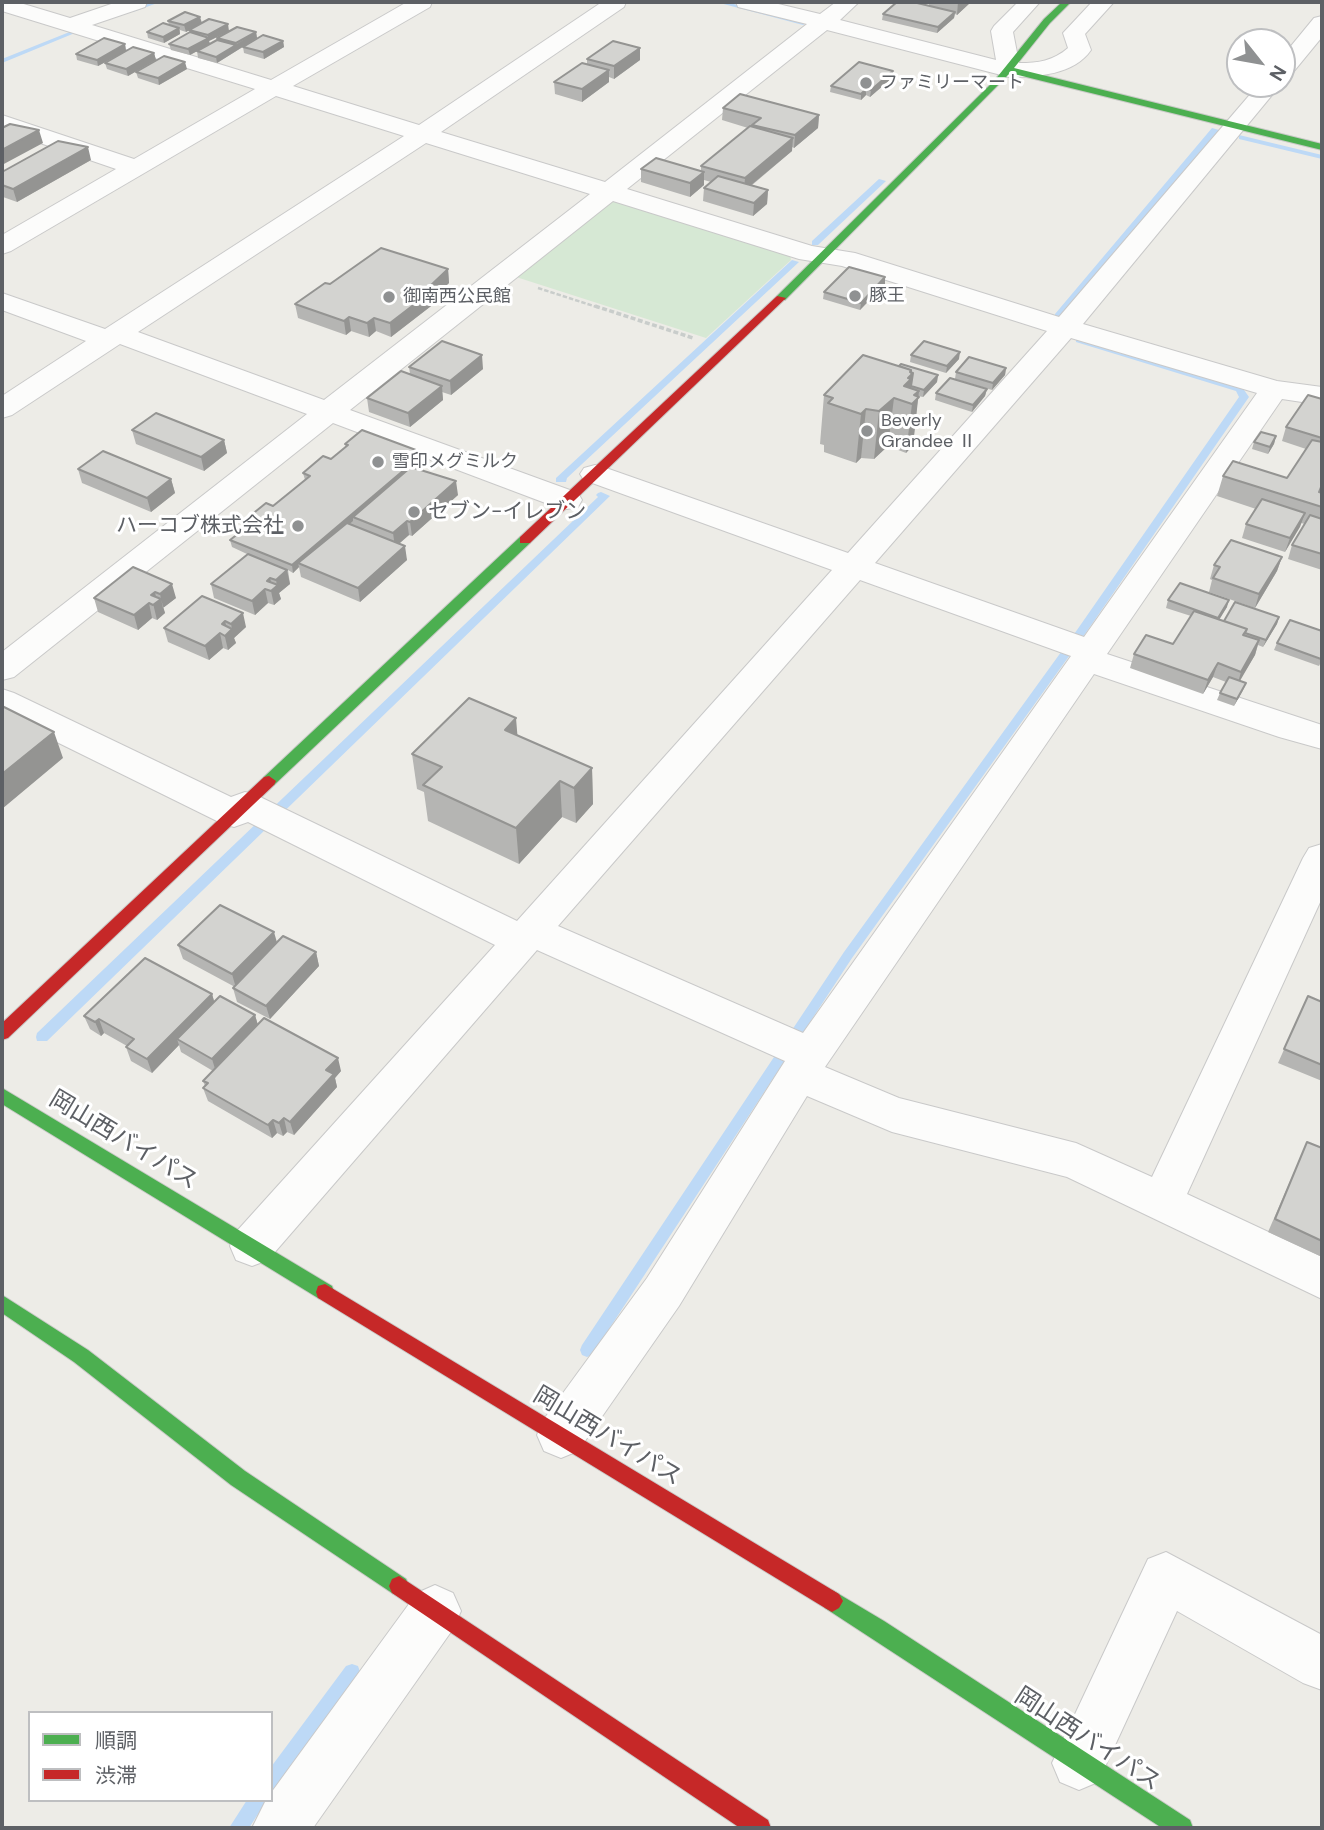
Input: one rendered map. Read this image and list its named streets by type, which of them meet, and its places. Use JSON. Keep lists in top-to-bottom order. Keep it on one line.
{"streets":{"main road":["岡山西バイパス"]},"places":["ファミリーマート","豚王","御南西公民館","Beverly Grandee Ⅱ","雪印メグミルク","セブン-イレブン","ハーコブ株式会社"],"legend":["順調","渋滞"],"north":"bottom right"}
